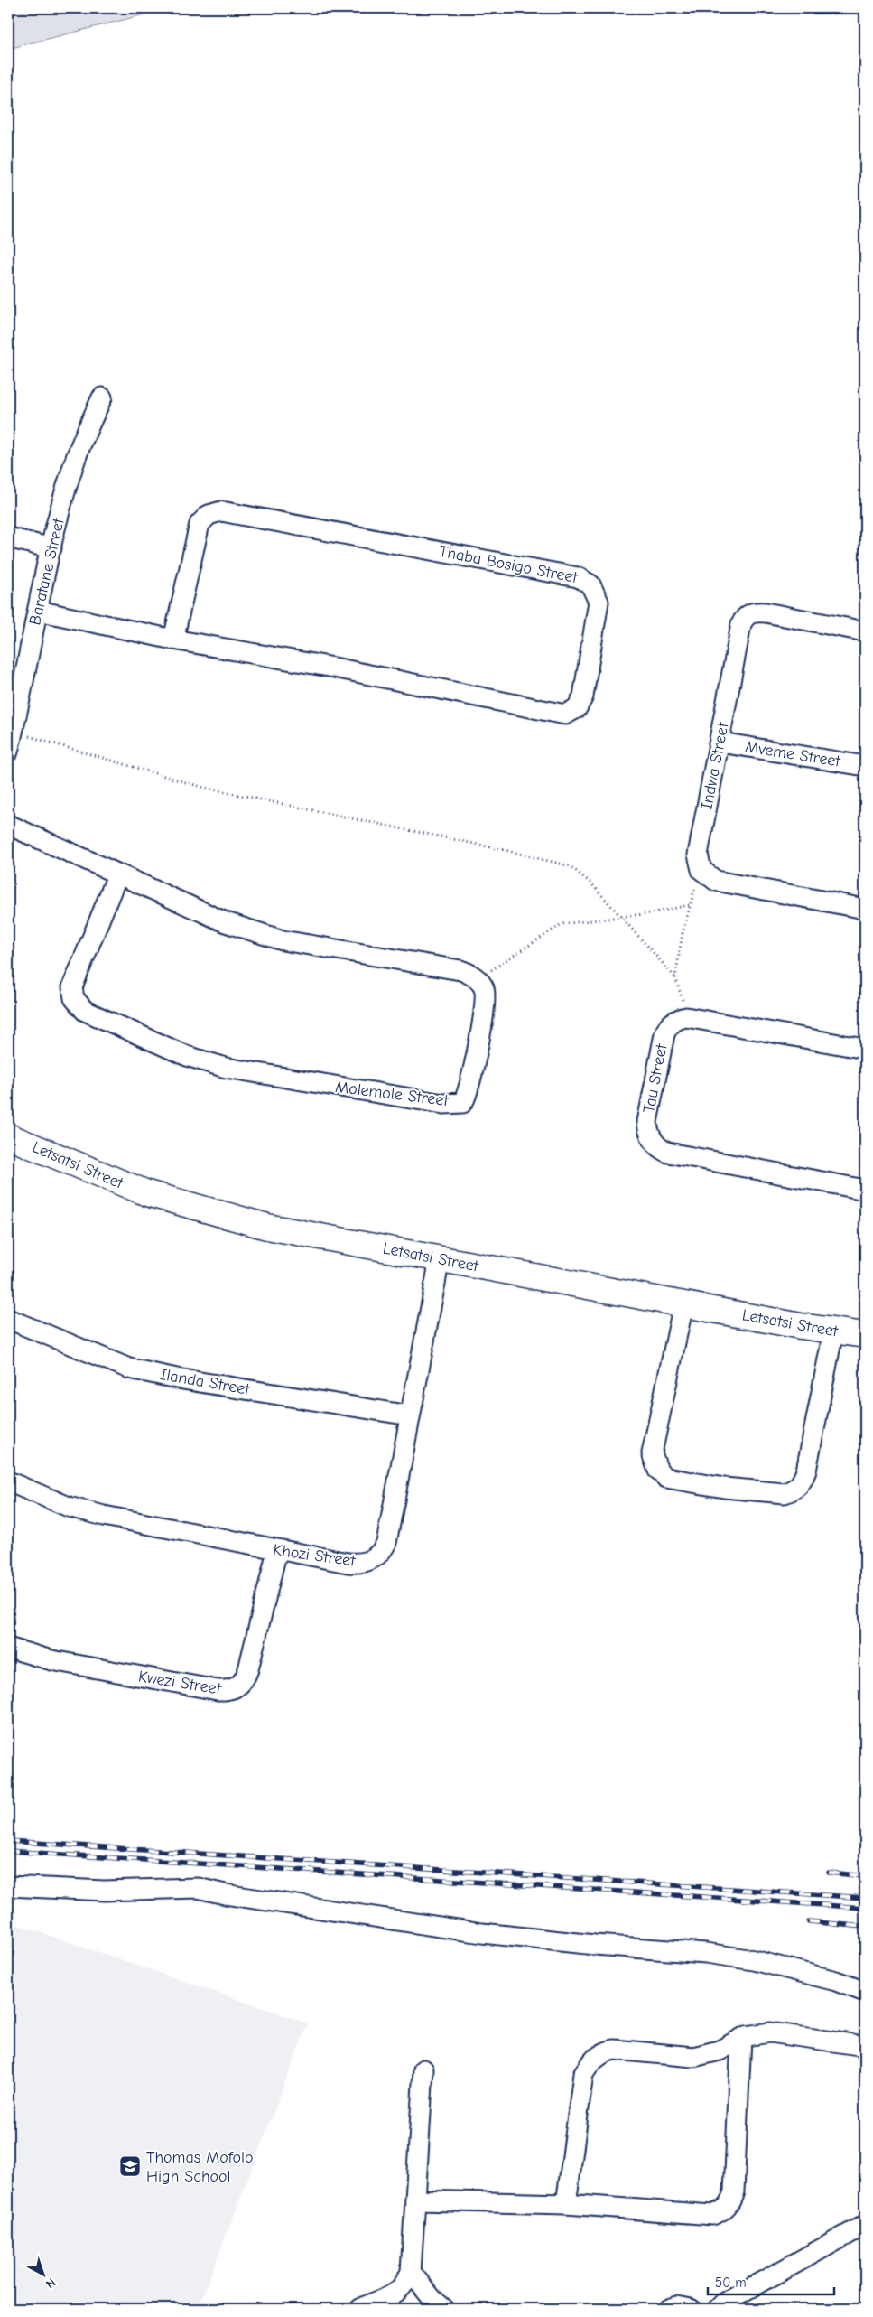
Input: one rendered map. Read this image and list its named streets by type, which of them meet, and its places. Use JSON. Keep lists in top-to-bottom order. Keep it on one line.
{"streets":{"street":["Thaba Bosigo Street","Baratane Street","Mveme Street","Indwa Street","Tau Street","Molemole Street","Letsatsi Street","Ilanda Street","Khozi Street","Kwezi Street"]},"crossings":[["Thaba Bosigo Street","Baratane Street"],["Mveme Street","Indwa Street"],["Letsatsi Street","Khozi Street"],["Ilanda Street","Khozi Street"],["Khozi Street","Kwezi Street"]],"places":{"school or university":["Thomas Mofolo High School"]},"scale_bar":"50 m","north":"bottom right"}
